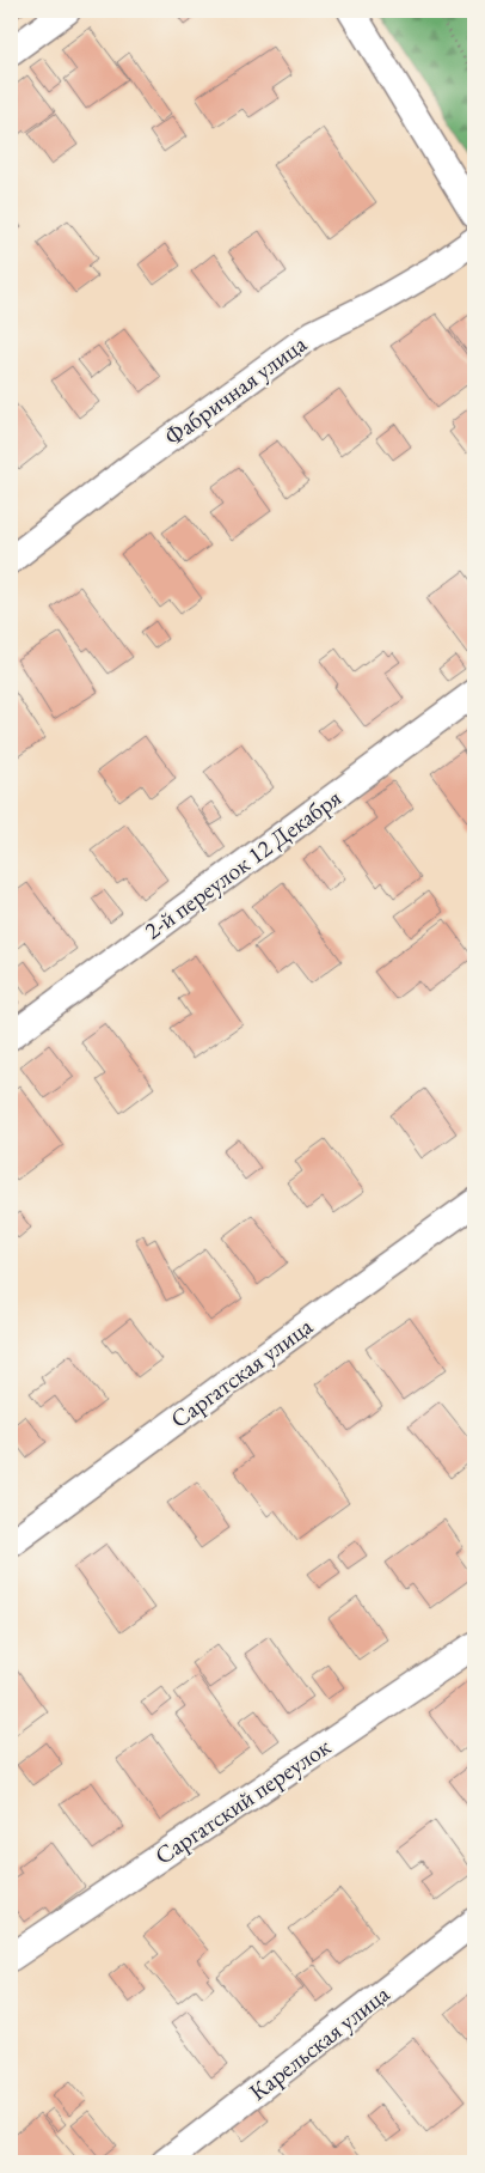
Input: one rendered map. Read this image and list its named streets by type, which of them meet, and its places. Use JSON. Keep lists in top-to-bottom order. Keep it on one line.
{"streets":{"street":["Фабричная улица","2-й переулок 12 Декабря","Саргатская улица","Саргатский переулок","Карельская улица"]}}
